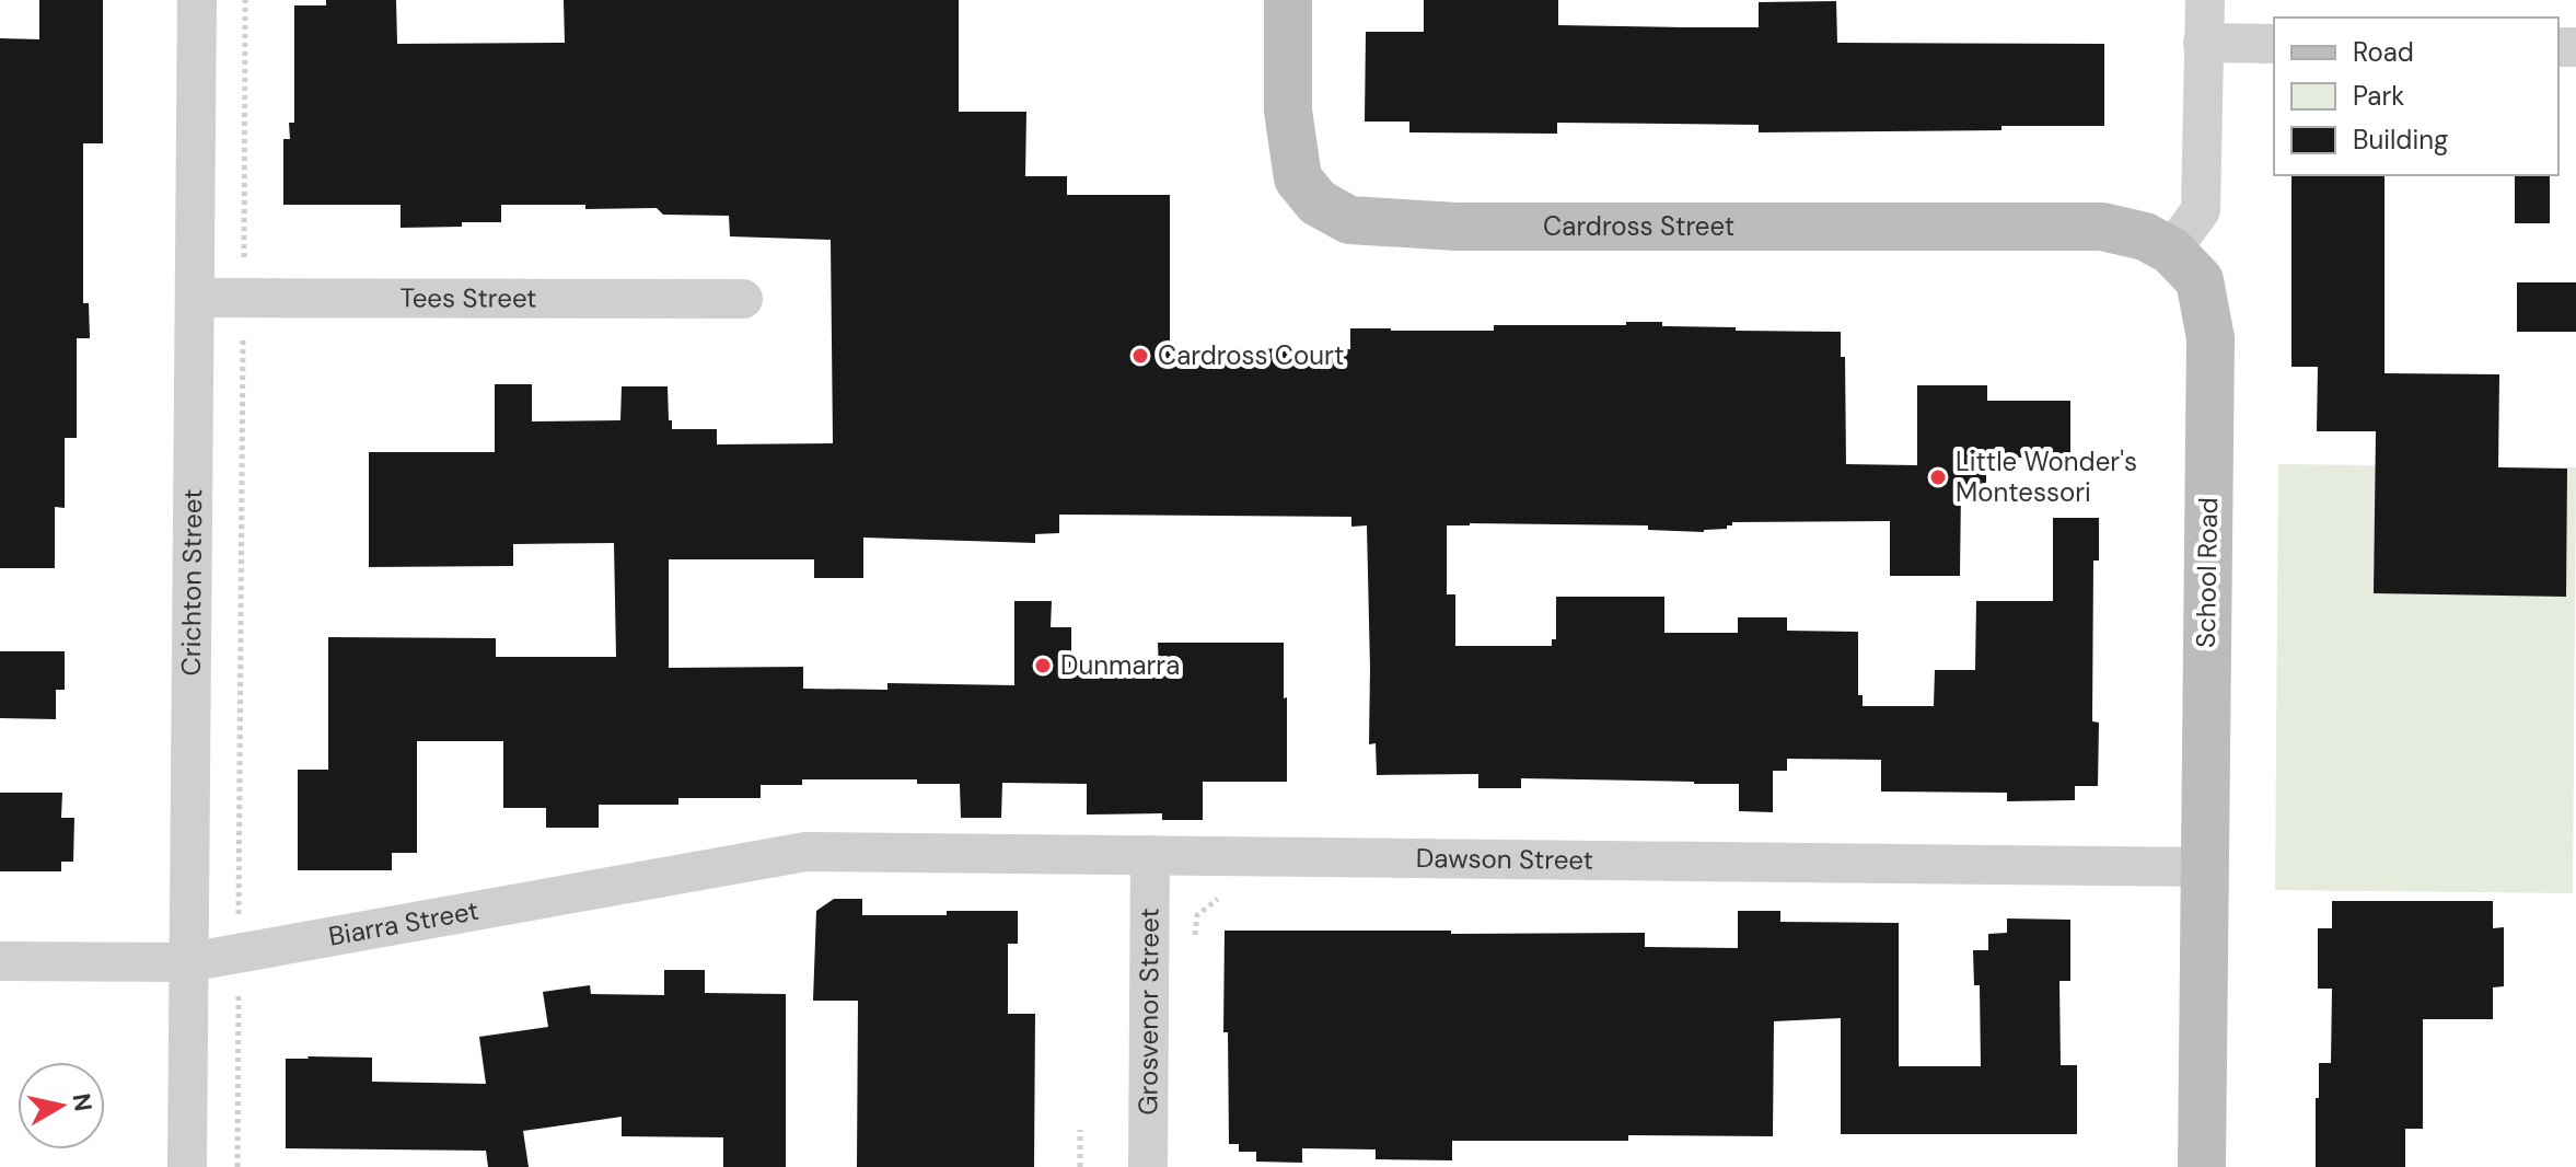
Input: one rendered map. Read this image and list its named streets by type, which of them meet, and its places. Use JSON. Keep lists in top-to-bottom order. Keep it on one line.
{"streets":{"street":["Cardross Street","Tees Street","School Road","Crichton Street","Dawson Street","Biarra Street","Grosvenor Street"]},"crossings":[["Cardross Street","School Road"],["Tees Street","Crichton Street"],["School Road","Dawson Street"],["Crichton Street","Biarra Street"],["Dawson Street","Biarra Street"],["Dawson Street","Grosvenor Street"]],"places":["Cardross Court","Little Wonder's Montessori","Dunmarra"],"legend":["Road","Park","Building"],"north":"right"}
